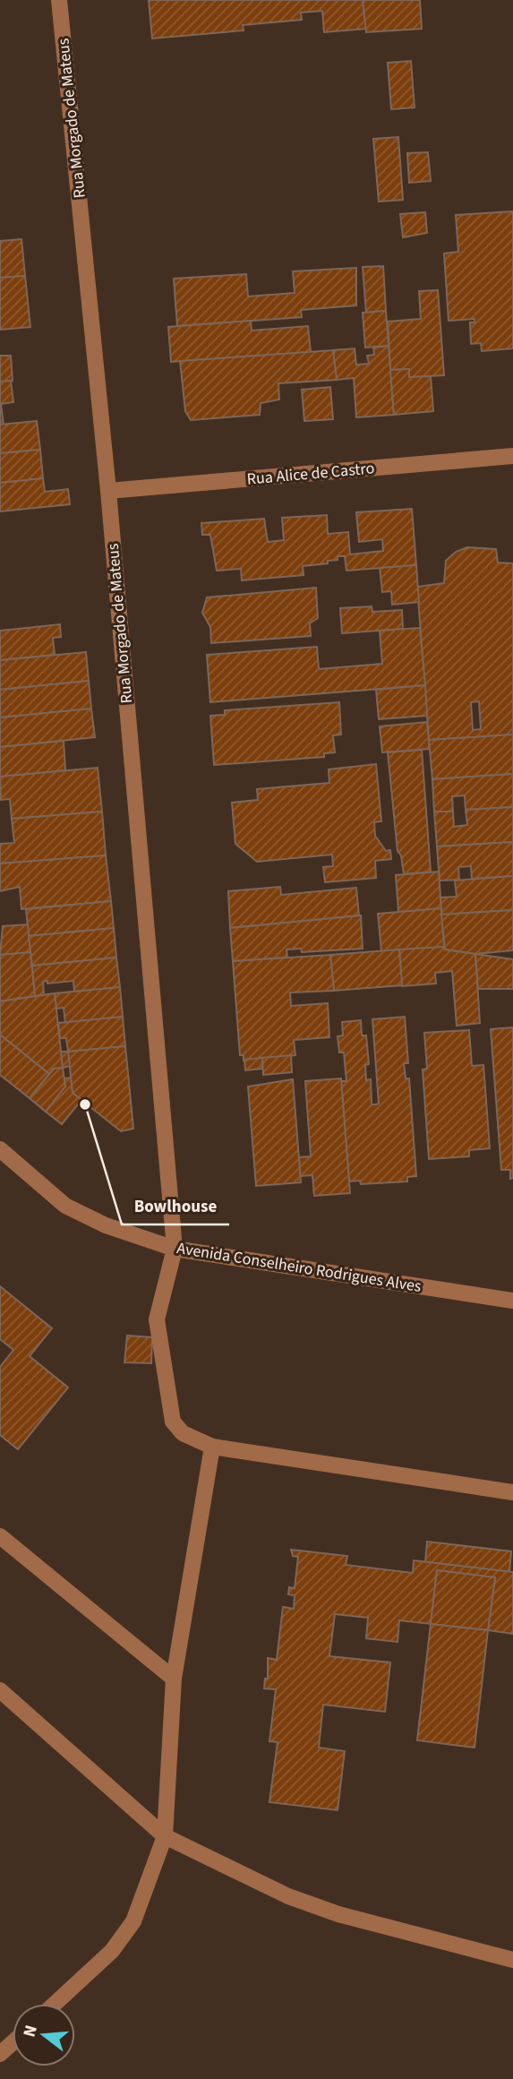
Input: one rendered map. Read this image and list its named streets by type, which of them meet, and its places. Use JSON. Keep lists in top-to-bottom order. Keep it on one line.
{"streets":{"street":["Rua Morgado de Mateus","Rua Alice de Castro","Avenida Conselheiro Rodrigues Alves"]},"crossings":[["Rua Morgado de Mateus","Rua Alice de Castro"],["Rua Morgado de Mateus","Avenida Conselheiro Rodrigues Alves"]],"places":["Bowlhouse"],"north":"left"}
